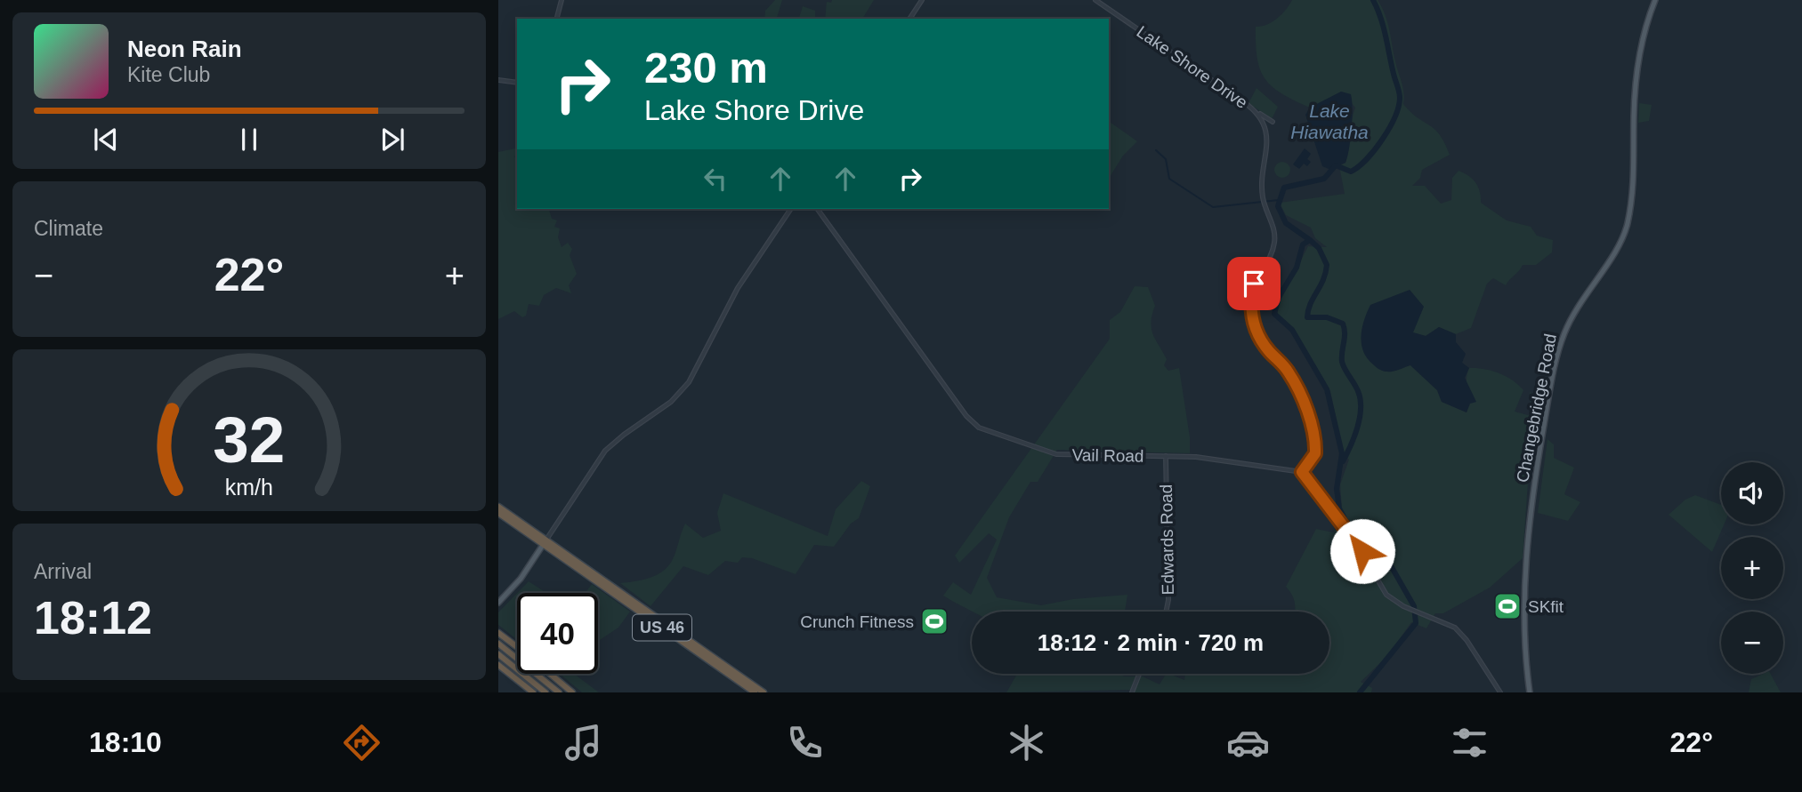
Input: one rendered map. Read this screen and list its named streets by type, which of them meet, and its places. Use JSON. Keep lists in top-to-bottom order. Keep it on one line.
{"streets":{"highway":["US 46"],"main road":["Changebridge Road"],"street":["Lake Shore Drive","Vail Road","Edwards Road"]},"crossings":[["Lake Shore Drive","Vail Road"],["Vail Road","Edwards Road"]],"water":["Lake Hiawatha"],"places":{"sports":["SKfit","Crunch Fitness"]},"page":{"turn":["230 m","Lake Shore Drive"],"song":["Neon Rain","Kite Club"],"tile":["Climate",["Arrival","18:12"]],"heat":["−","22°","+"],"map_buttons":["+","−"],"limit":"40","trip":"18:12 · 2 min · 720 m","tabs":["18:10","22°"],"gauge":["32","km/h"]}}
